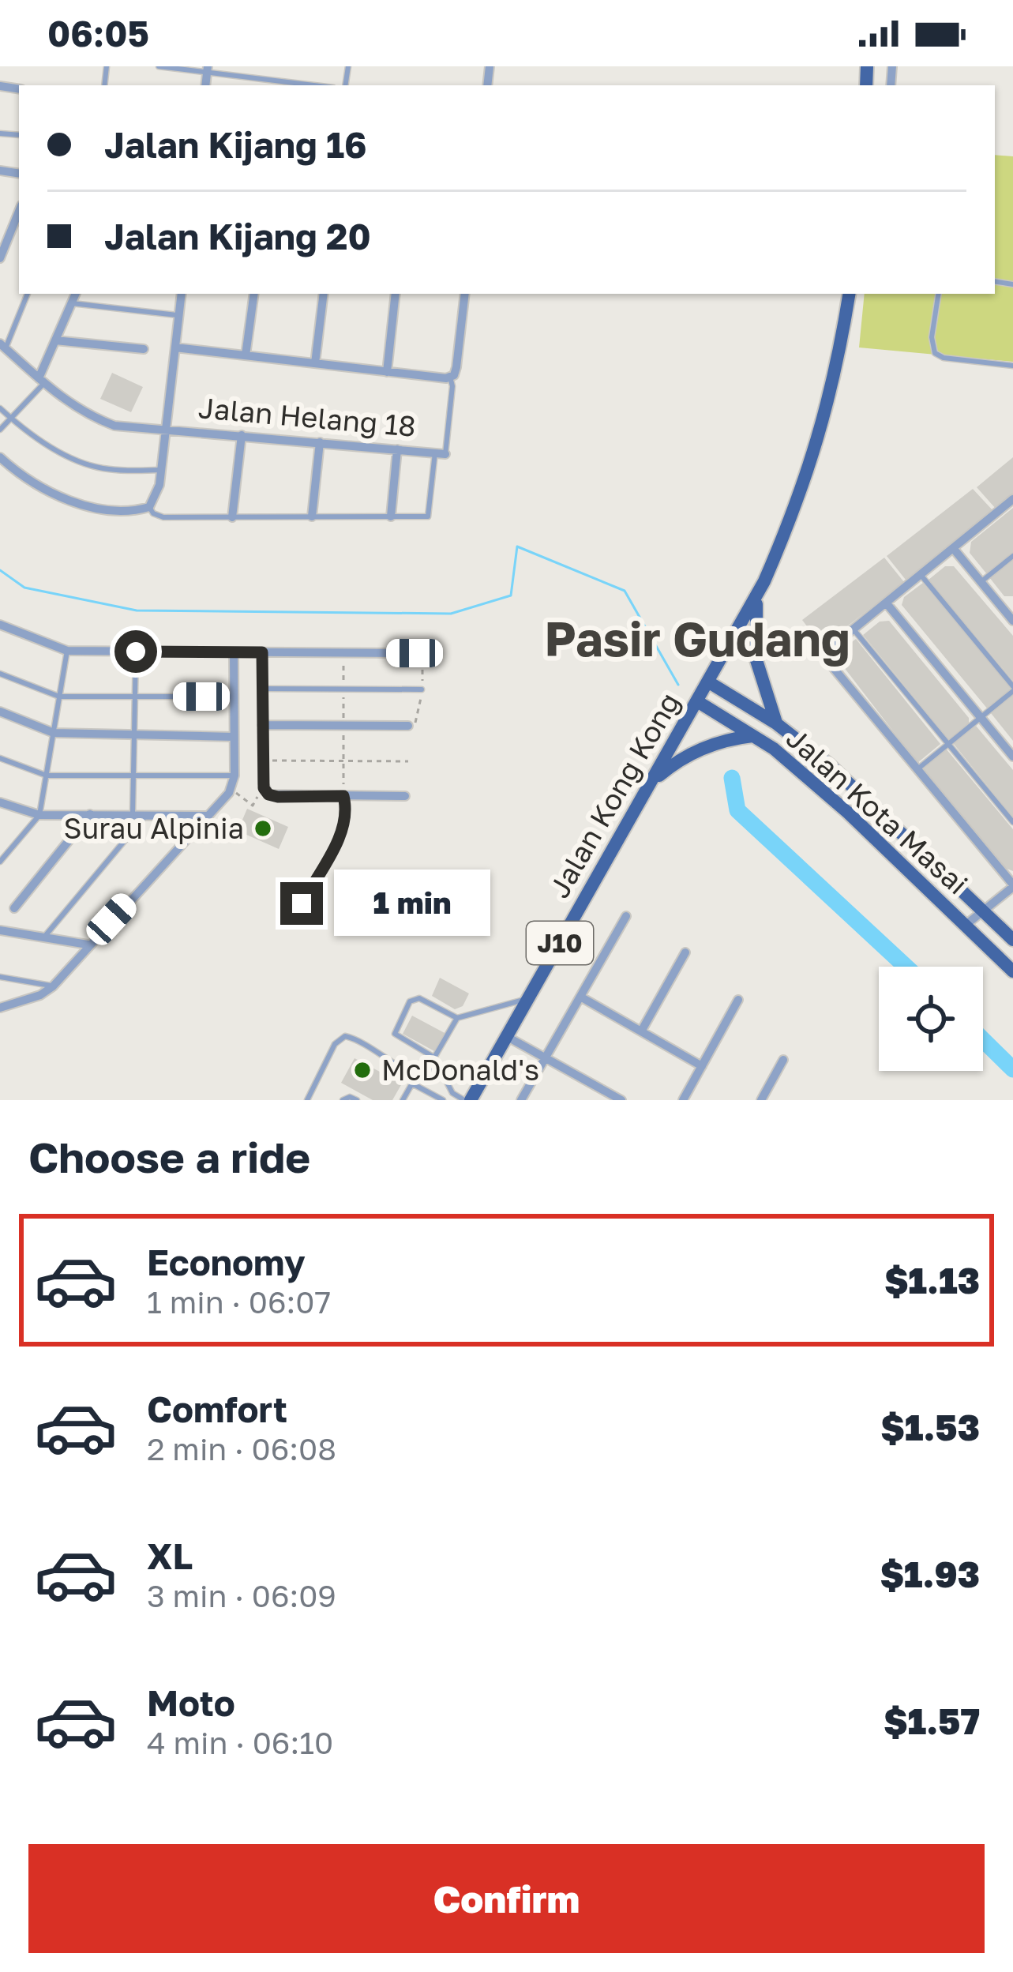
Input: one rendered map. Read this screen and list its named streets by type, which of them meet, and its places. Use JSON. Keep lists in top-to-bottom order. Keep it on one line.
{"streets":{"main road":["Jalan Kong Kong","Jalan Kota Masai","J10"],"street":["Jalan Helang 18"]},"crossings":[["Jalan Kong Kong","Jalan Kota Masai"]],"districts":["Pasir Gudang"],"places":["Surau Alpinia","McDonald's"],"page":{"status":"06:05","banner":["Jalan Kijang 16","Jalan Kijang 20"],"bubble":"1 min","heading":"Choose a ride","list":[{"name":"Economy","note":"1 min · 06:07","value":"$1.13"},{"name":"Comfort","note":"2 min · 06:08","value":"$1.53"},{"name":"XL","note":"3 min · 06:09","value":"$1.93"},{"name":"Moto","note":"4 min · 06:10","value":"$1.57"}],"buttons":"Confirm"}}
